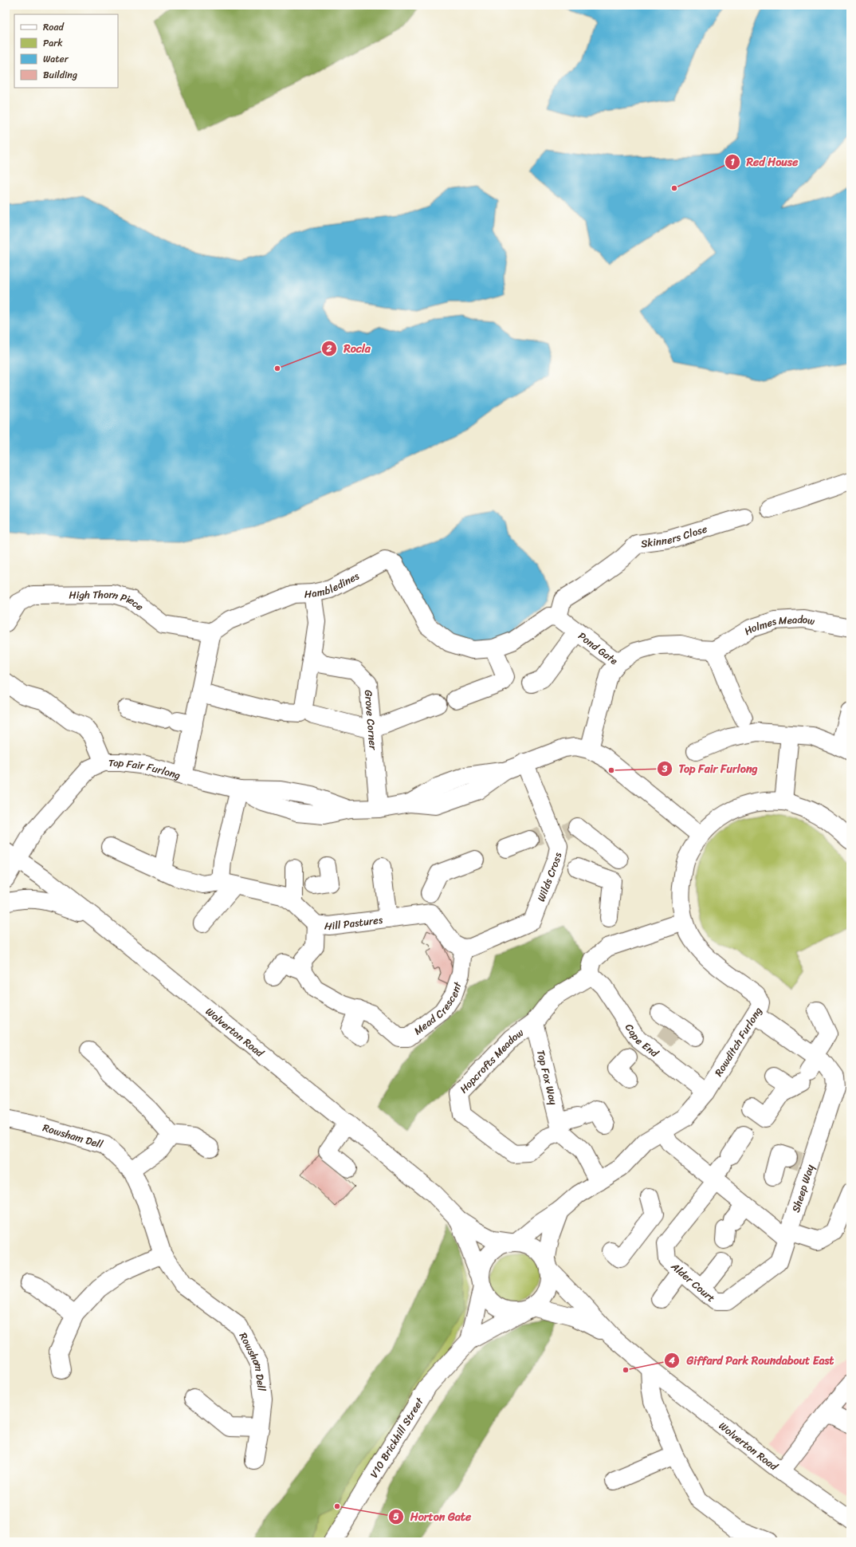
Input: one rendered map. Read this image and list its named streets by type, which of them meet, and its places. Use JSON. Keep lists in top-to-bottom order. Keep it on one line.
{"streets":{"street":["Skinners Close","Hambledines","High Thorn Piece","Holmes Meadow","Pond Gate","Grove Corner","Top Fair Furlong","Wilds Cross","Hill Pastures","Mead Crescent","Wolverton Road","Cape End","Rowditch Furlong","Hopcrofts Meadow","Top Fox Way","Rowsham Dell","Sheep Way","Alder Court","V10 Brickhill Street"]},"crossings":[["Skinners Close","Hambledines"],["Skinners Close","Pond Gate"],["Hambledines","High Thorn Piece"],["Hambledines","Pond Gate"],["Holmes Meadow","Pond Gate"],["Pond Gate","Top Fair Furlong"],["Grove Corner","Top Fair Furlong"],["Top Fair Furlong","Wilds Cross"],["Top Fair Furlong","Wolverton Road"],["Top Fair Furlong","Rowditch Furlong"],["Wilds Cross","Mead Crescent"],["Wolverton Road","Rowditch Furlong"],["Wolverton Road","V10 Brickhill Street"],["Cape End","Rowditch Furlong"],["Cape End","Hopcrofts Meadow"],["Rowditch Furlong","Sheep Way"],["Rowditch Furlong","V10 Brickhill Street"],["Hopcrofts Meadow","Top Fox Way"],["Sheep Way","Alder Court"]],"places":["Red House","Rocla","Top Fair Furlong","Giffard Park Roundabout East","Horton Gate"],"legend":["Road","Park","Water","Building"]}
